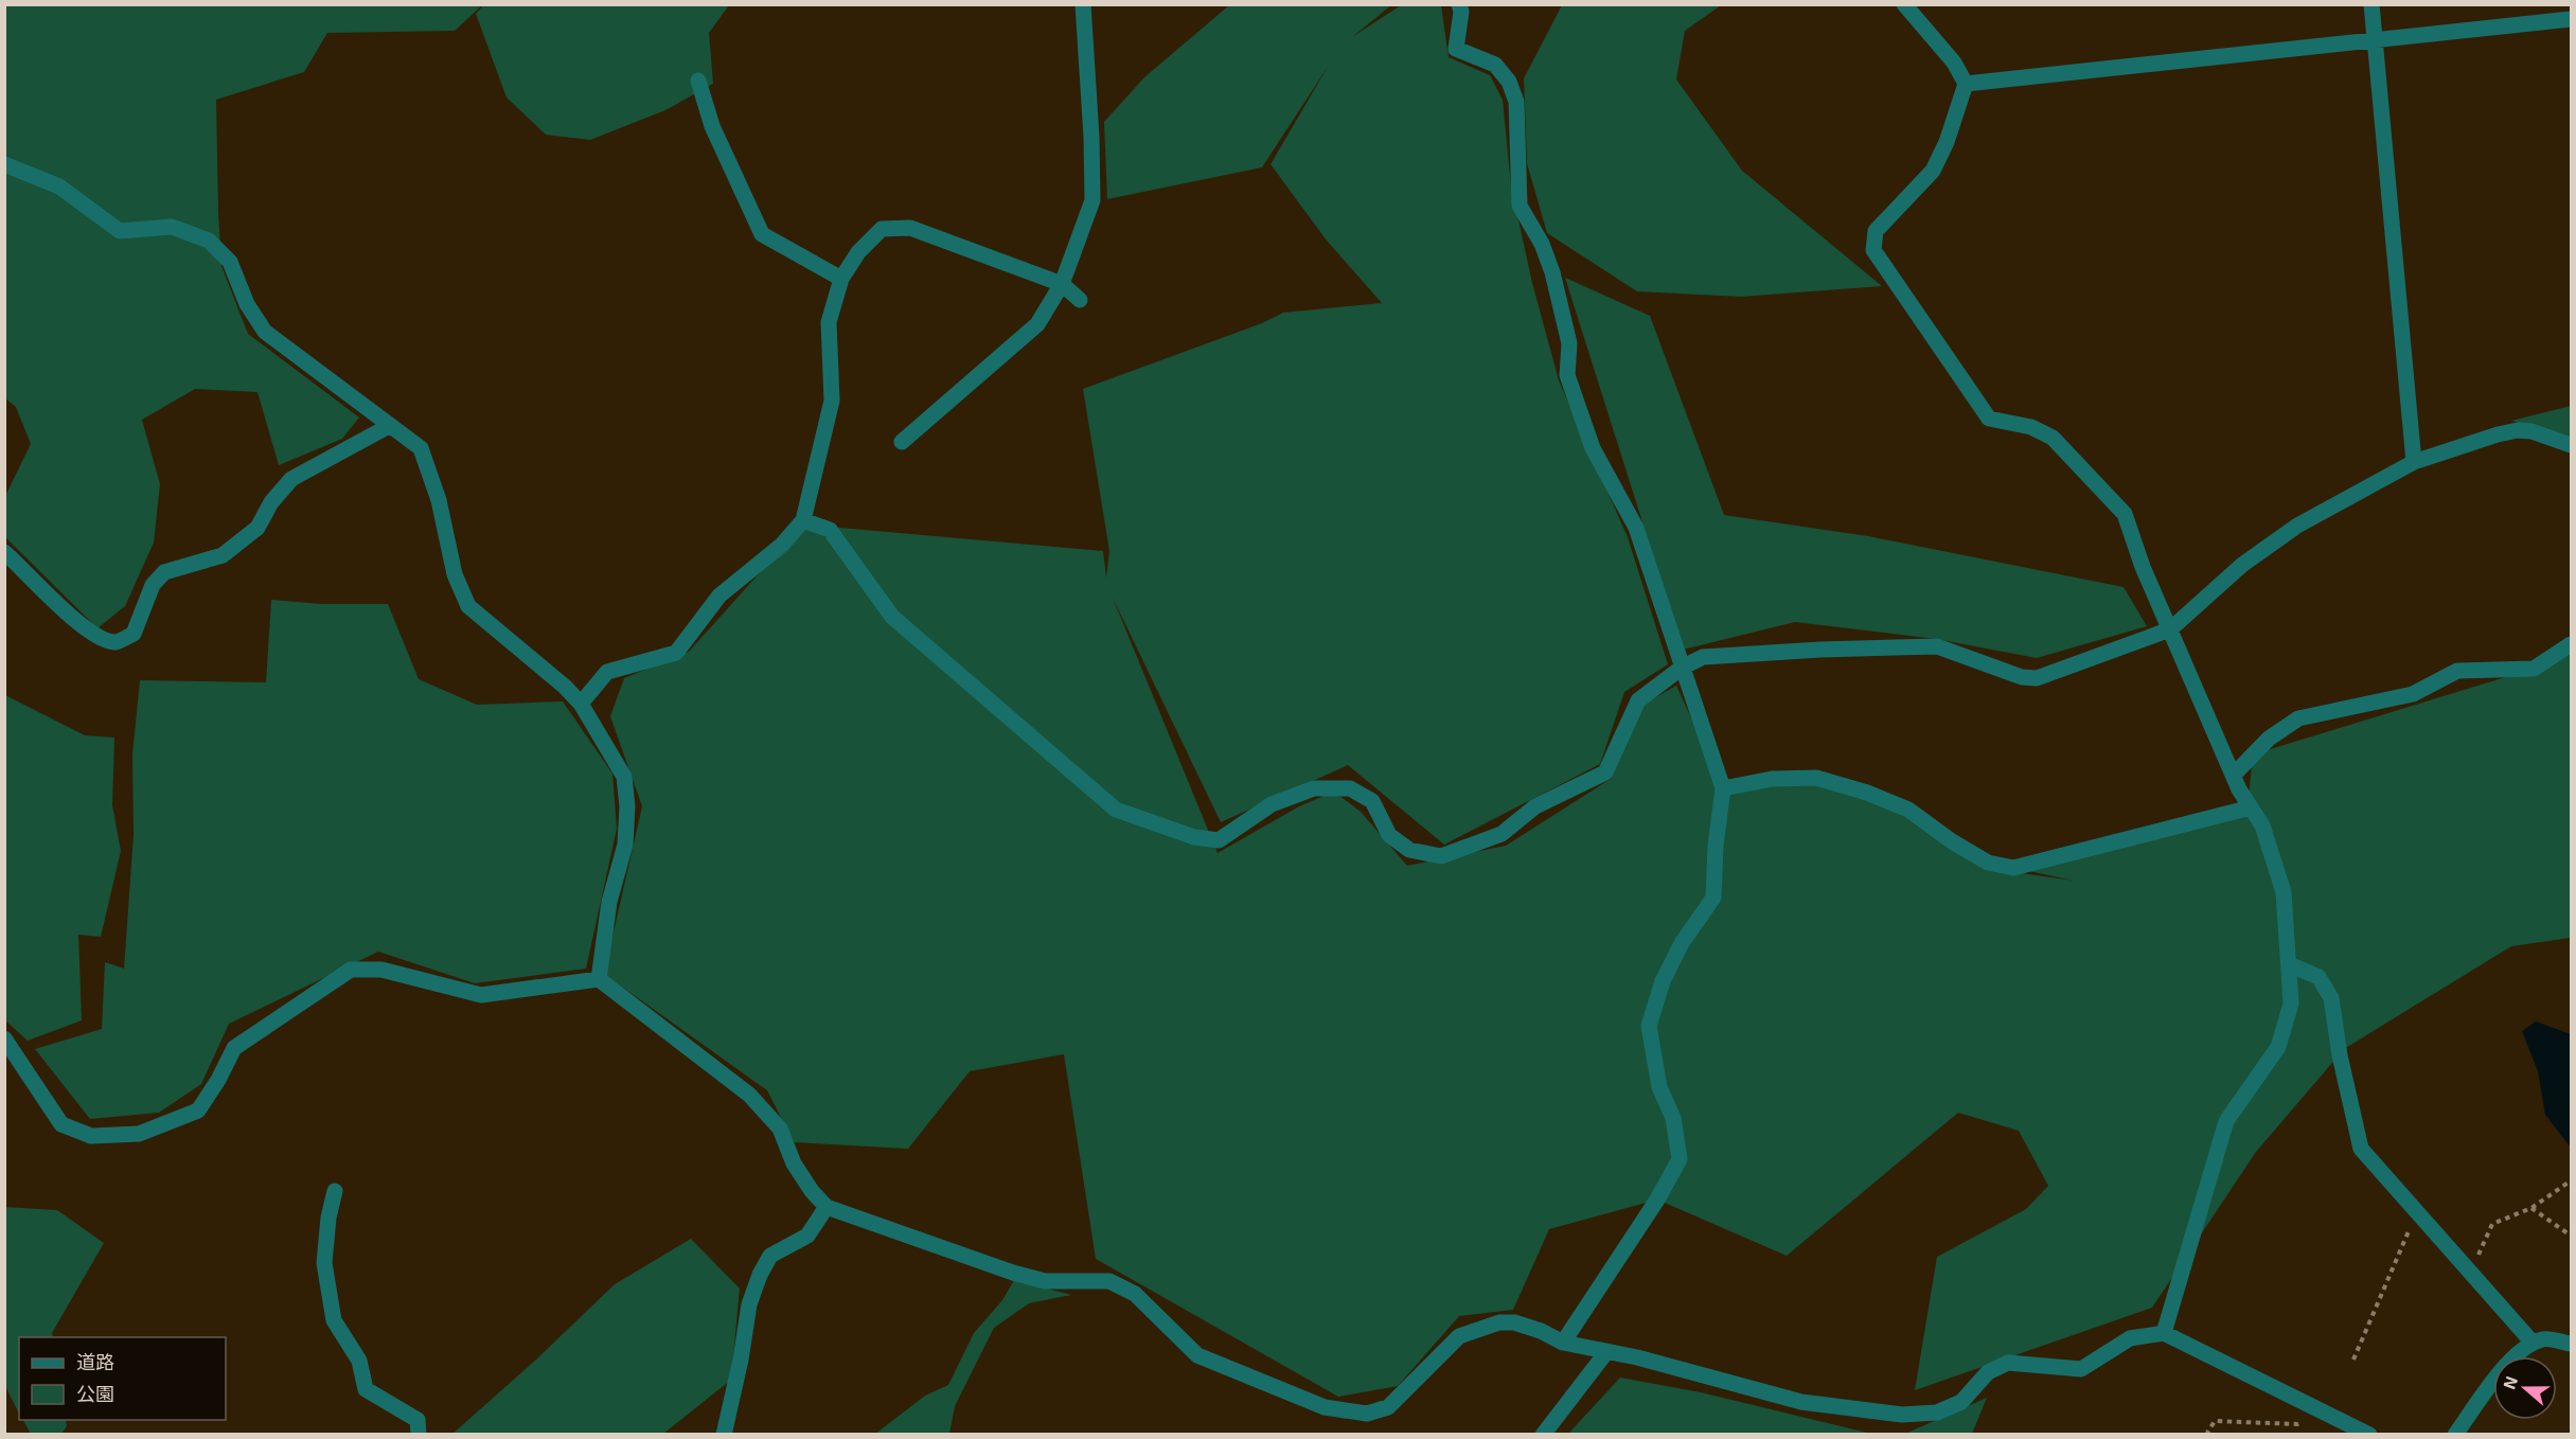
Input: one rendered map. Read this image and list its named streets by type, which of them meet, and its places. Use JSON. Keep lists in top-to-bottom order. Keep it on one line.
{"legend":["道路","公園"],"north":"left"}
